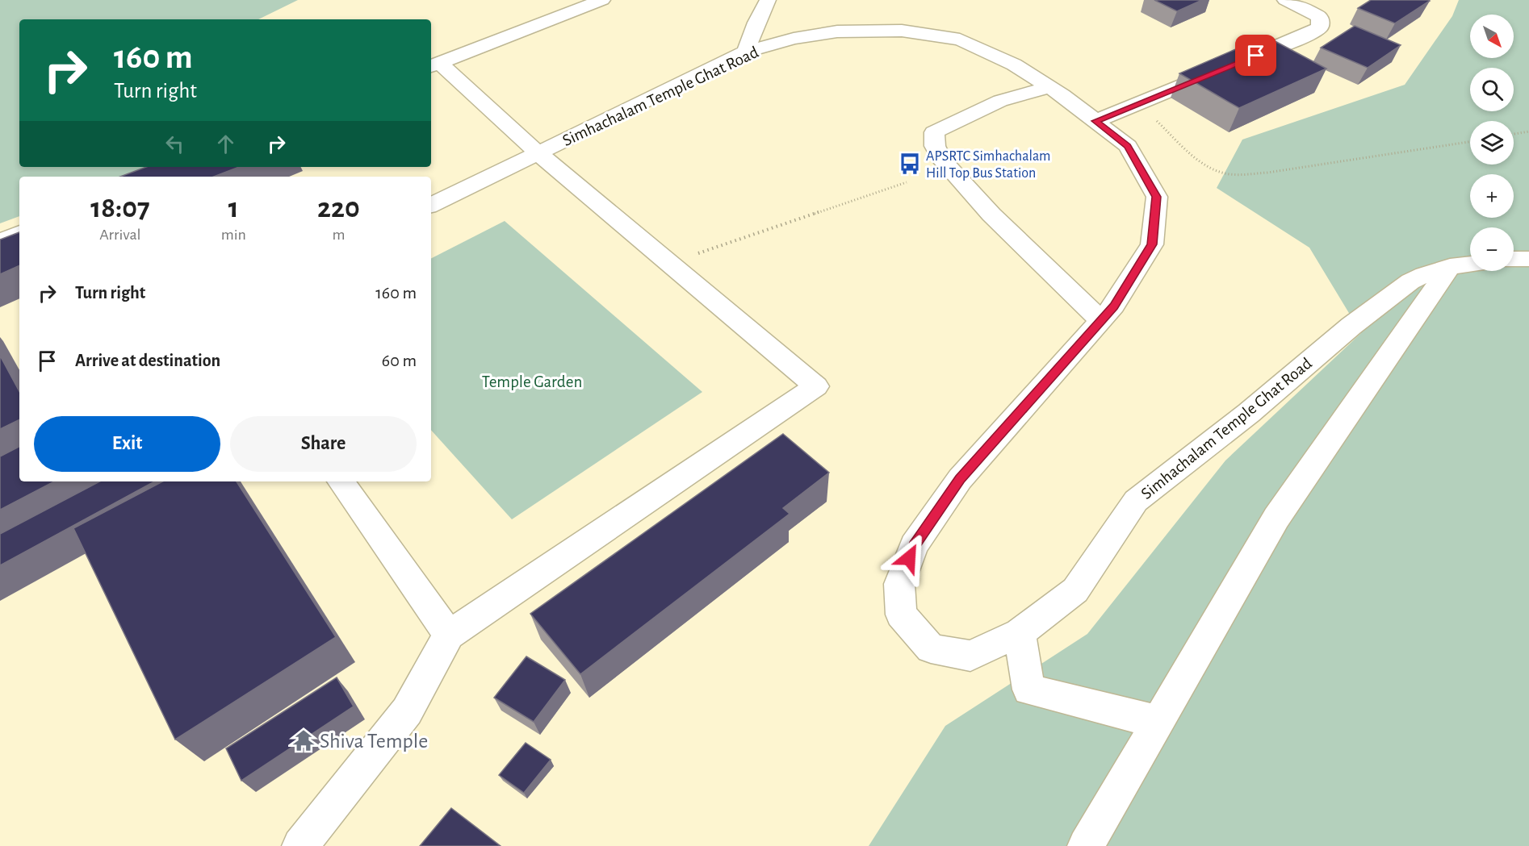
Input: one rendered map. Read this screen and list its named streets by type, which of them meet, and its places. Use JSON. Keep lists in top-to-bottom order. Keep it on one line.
{"streets":{"street":["Simhachalam Temple Ghat Road"]},"parks":["Temple Garden"],"places":{"bus stop":["APSRTC Simhachalam Hill Top Bus Station"],"temple":["Shiva Temple"]},"north":"bottom right","page":{"map_buttons":["+","−"],"turn":["160 m","Turn right"],"eta":["18:07","Arrival","1","min","220","m"],"list":[{"name":"Turn right","value":"160 m"},{"name":"Arrive at destination","value":"60 m"}],"buttons":["Exit","Share"]}}
